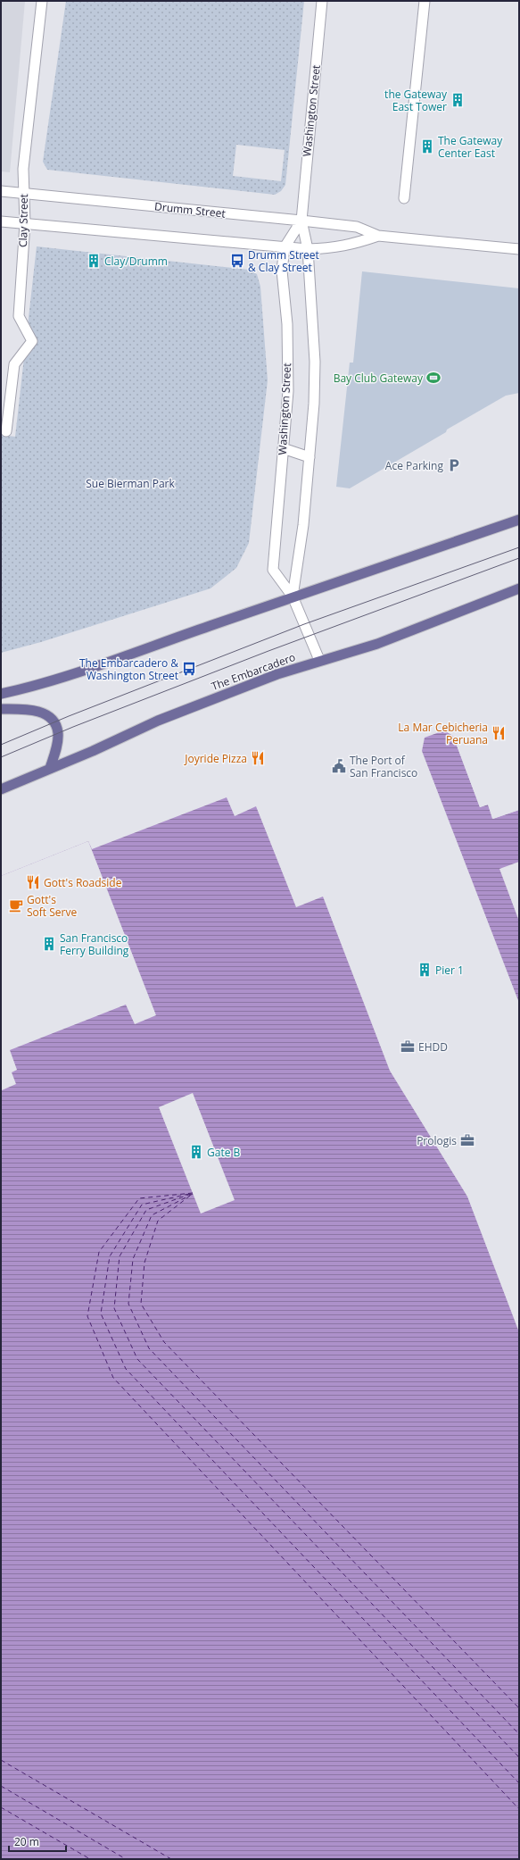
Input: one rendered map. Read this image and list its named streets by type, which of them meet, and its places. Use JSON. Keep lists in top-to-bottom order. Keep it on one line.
{"streets":{"main road":["The Embarcadero"],"street":["Washington Street","Drumm Street","Clay Street"]},"crossings":[["Washington Street","Drumm Street"],["Washington Street","The Embarcadero"],["Drumm Street","Clay Street"]],"parks":["Sue Bierman Park"],"places":{"building":["the Gateway East Tower","The Gateway Center East","Clay/Drumm","San Francisco Ferry Building","Pier 1","Gate B"],"bus stop":["Drumm Street & Clay Street","The Embarcadero & Washington Street"],"sports":["Bay Club Gateway"],"parking":["Ace Parking"],"restaurant":["La Mar Cebicheria Peruana","Joyride Pizza","Gott's Roadside"],"public building":["The Port of San Francisco"],"cafe":["Gott's Soft Serve"],"office":["EHDD","Prologis"]},"scale_bar":"20 m"}
